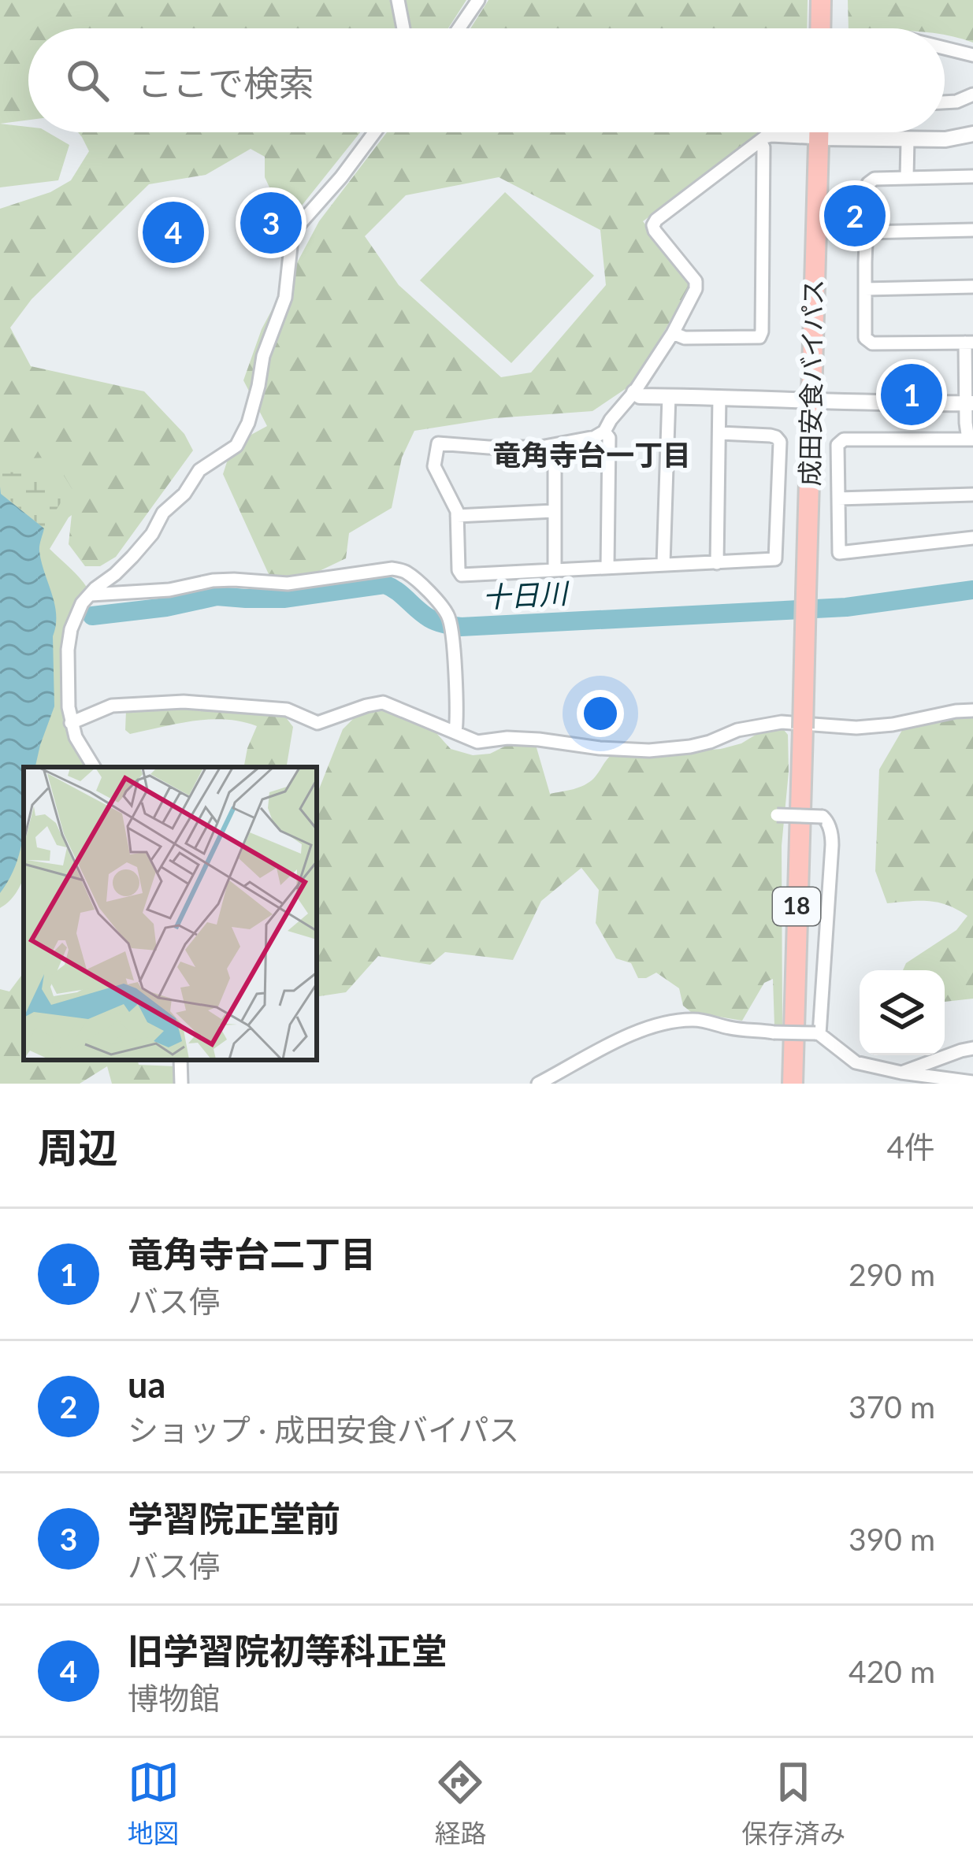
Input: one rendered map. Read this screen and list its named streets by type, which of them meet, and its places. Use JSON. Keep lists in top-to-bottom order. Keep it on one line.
{"streets":{"main road":["成田安食バイパス","18"]},"districts":["竜角寺台一丁目"],"water":["十日川"],"page":{"search":"ここで検索","pins":["2","3","4","1"],"heading":["周辺","4件"],"list":[{"mark":"1","name":"竜角寺台二丁目","note":"バス停","value":"290 m"},{"mark":"2","name":"ua","note":"ショップ · 成田安食バイパス","value":"370 m"},{"mark":"3","name":"学習院正堂前","note":"バス停","value":"390 m"},{"mark":"4","name":"旧学習院初等科正堂","note":"博物館","value":"420 m"}],"nav":["地図","経路","保存済み"]}}
